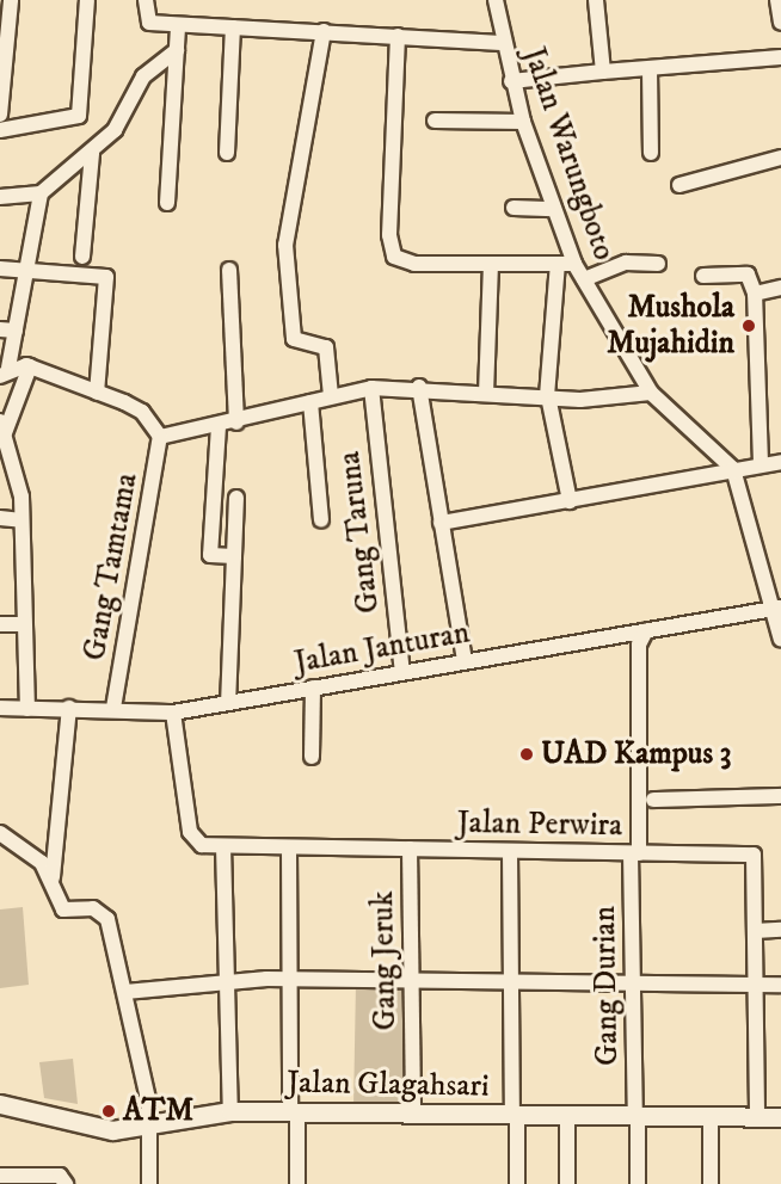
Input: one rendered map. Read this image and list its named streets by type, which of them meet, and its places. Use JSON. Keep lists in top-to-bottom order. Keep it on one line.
{"streets":{"street":["Jalan Warungboto","Gang Taruna","Gang Tamtama","Jalan Janturan","Jalan Perwira","Gang Jeruk","Gang Durian","Jalan Glagahsari"]},"crossings":[["Gang Taruna","Jalan Janturan"],["Gang Tamtama","Jalan Janturan"],["Jalan Janturan","Jalan Perwira"],["Jalan Janturan","Gang Durian"],["Jalan Perwira","Gang Jeruk"],["Jalan Perwira","Gang Durian"],["Jalan Perwira","Jalan Glagahsari"],["Gang Jeruk","Jalan Glagahsari"],["Gang Durian","Jalan Glagahsari"]],"places":["Mushola Mujahidin","UAD Kampus 3","ATM"]}
